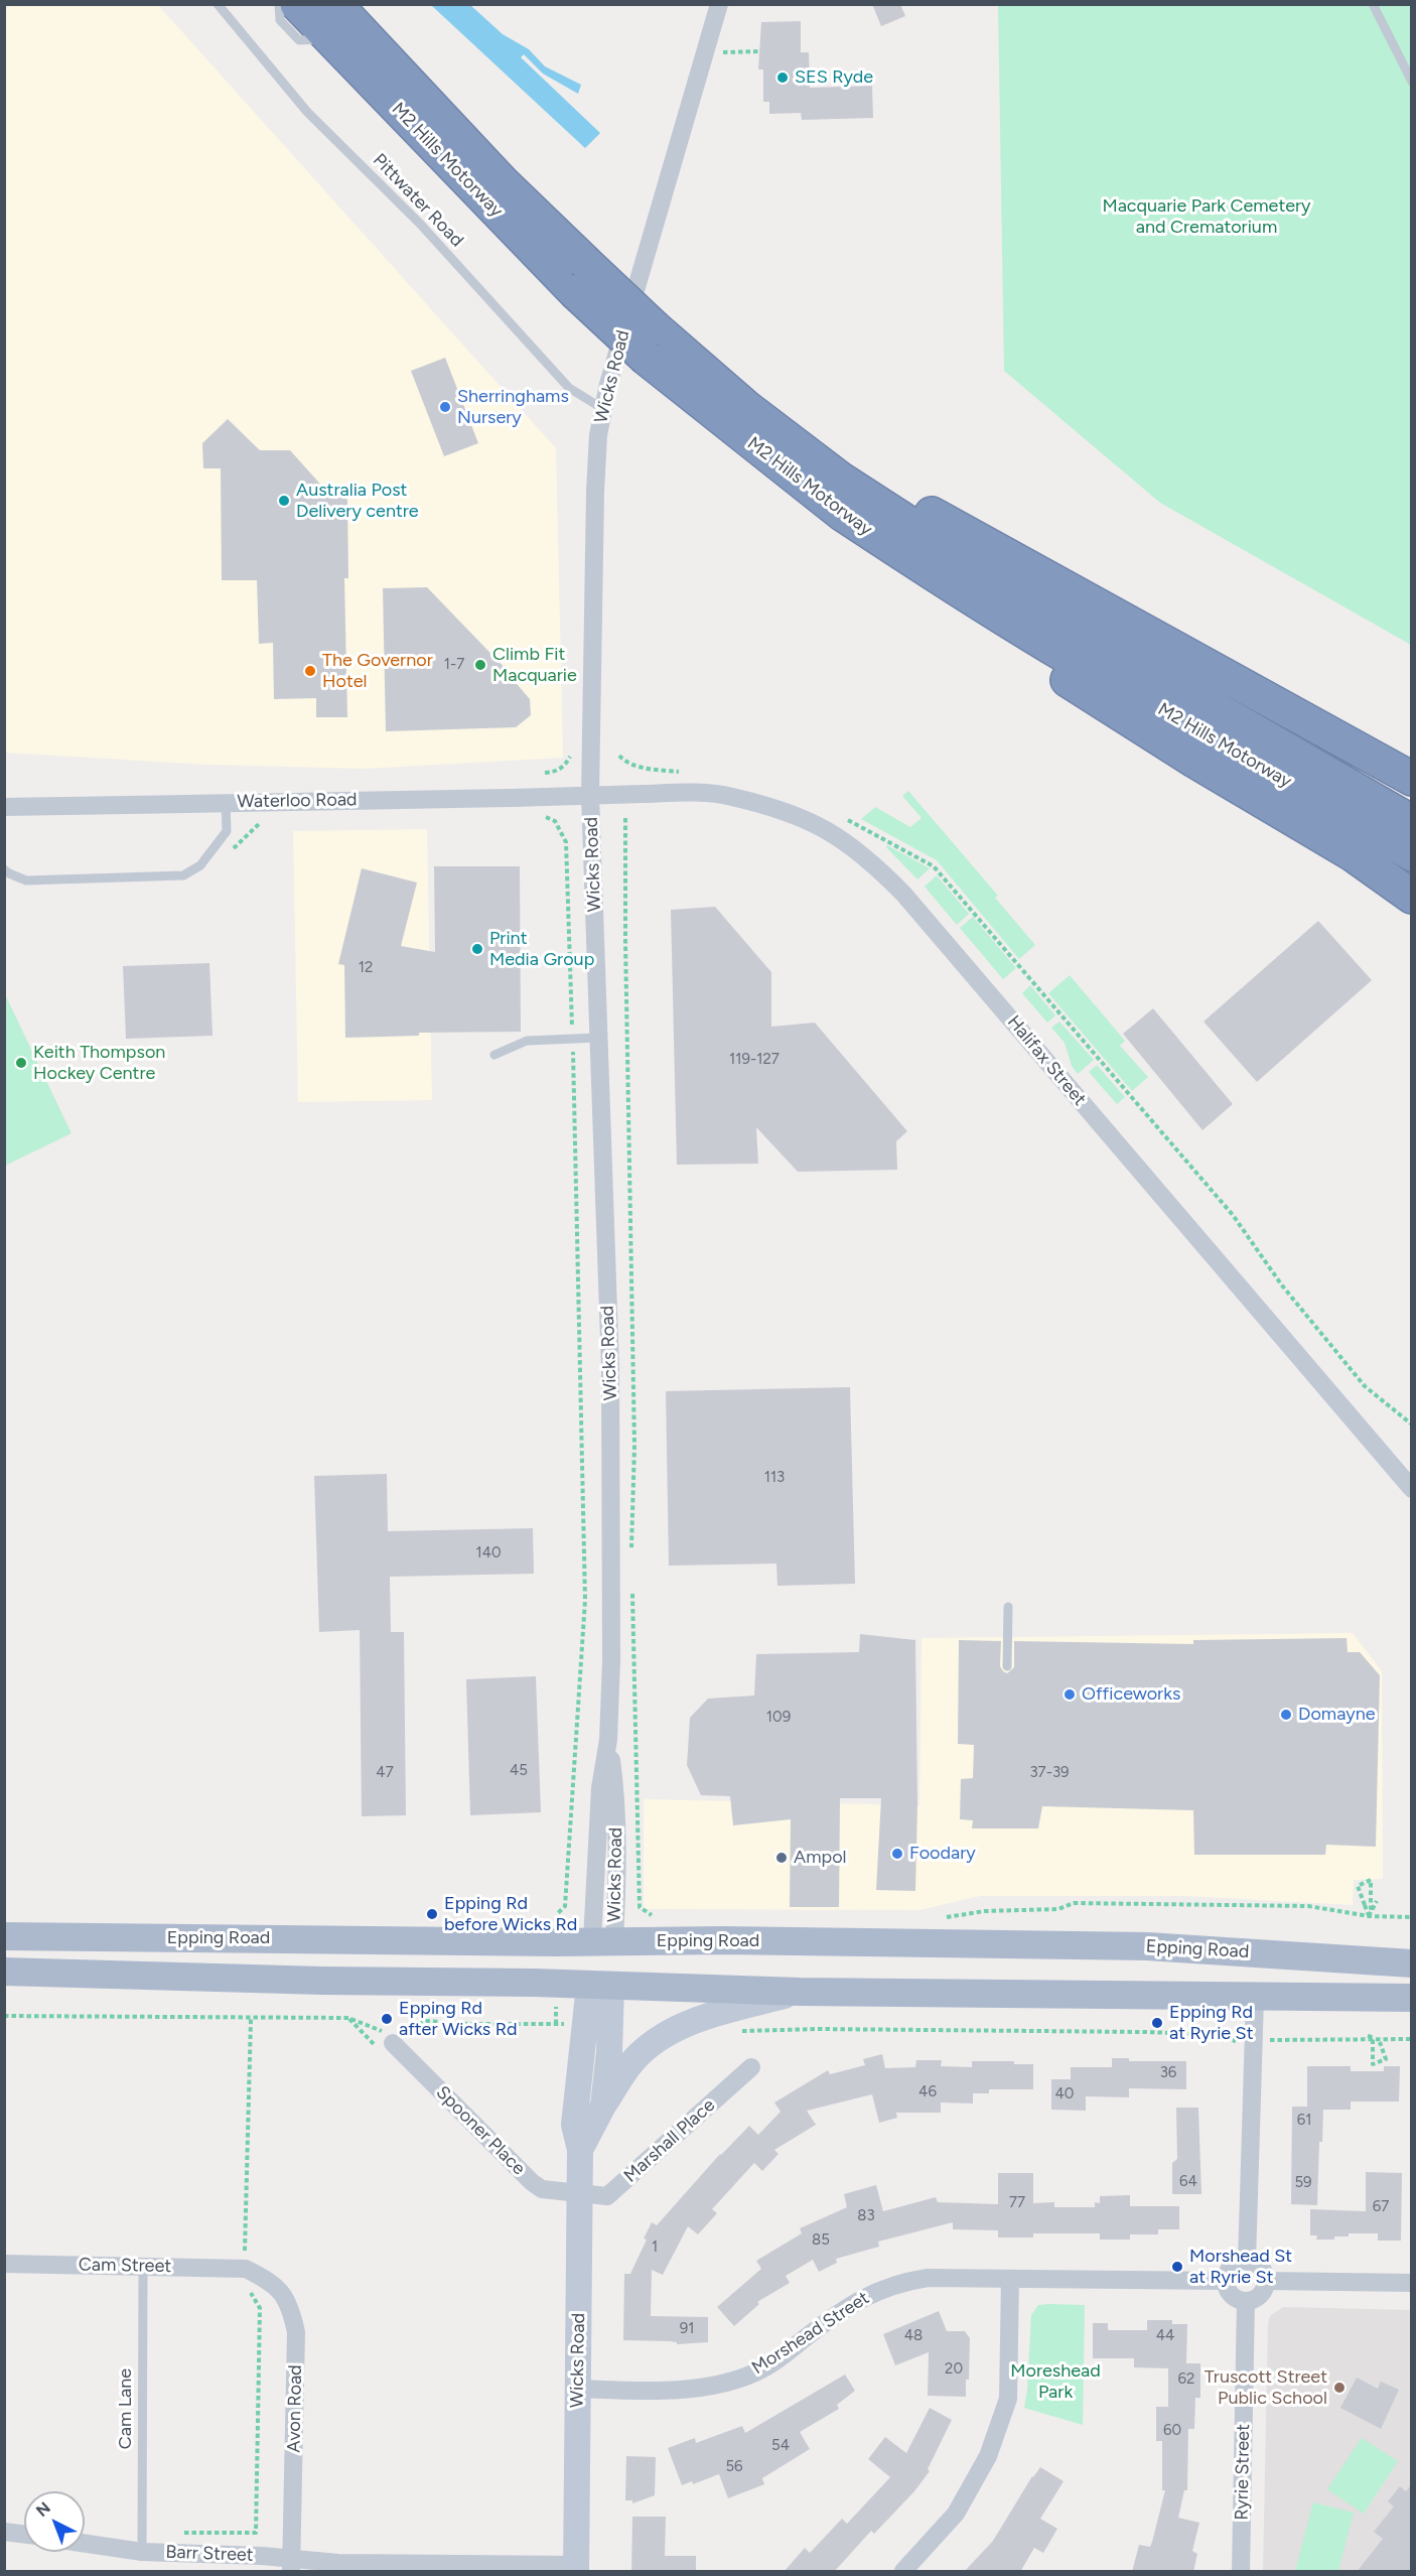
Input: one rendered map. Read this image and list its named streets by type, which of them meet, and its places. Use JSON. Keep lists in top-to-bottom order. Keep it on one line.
{"streets":{"highway":["M2 Hills Motorway"],"main road":["Wicks Road","Epping Road"],"street":["Waterloo Road","Halifax Street","Spooner Place","Marshall Place","Cam Street","Morshead Street","Avon Road","Ryrie Street","Barr Street"],"lane":["Pittwater Road","Cam Lane"]},"crossings":[["Pittwater Road","Wicks Road"],["Wicks Road","Waterloo Road"],["Wicks Road","Halifax Street"],["Wicks Road","Epping Road"],["Wicks Road","Spooner Place"],["Wicks Road","Marshall Place"],["Wicks Road","Morshead Street"],["Wicks Road","Barr Street"],["Waterloo Road","Halifax Street"],["Spooner Place","Marshall Place"],["Cam Street","Cam Lane"],["Cam Street","Avon Road"],["Morshead Street","Ryrie Street"],["Cam Lane","Barr Street"],["Avon Road","Barr Street"]],"parks":["Macquarie Park Cemetery and Crematorium","Moreshead Park"],"places":["SES Ryde","Sherringhams Nursery","Australia Post Delivery centre","Climb Fit Macquarie","The Governor Hotel","Print Media Group","Keith Thompson Hockey Centre","Officeworks","Domayne","Foodary","Ampol","Epping Rd before Wicks Rd","Epping Rd after Wicks Rd","Epping Rd at Ryrie St","Morshead St at Ryrie St","Truscott Street Public School"],"house_numbers":["1-7","12","119-127","113","140","109","45","47","37-39","36","46","40","61","64","59","77","67","83","85","1","91","48","44","20","62","60","54","56"],"north":"top left"}
